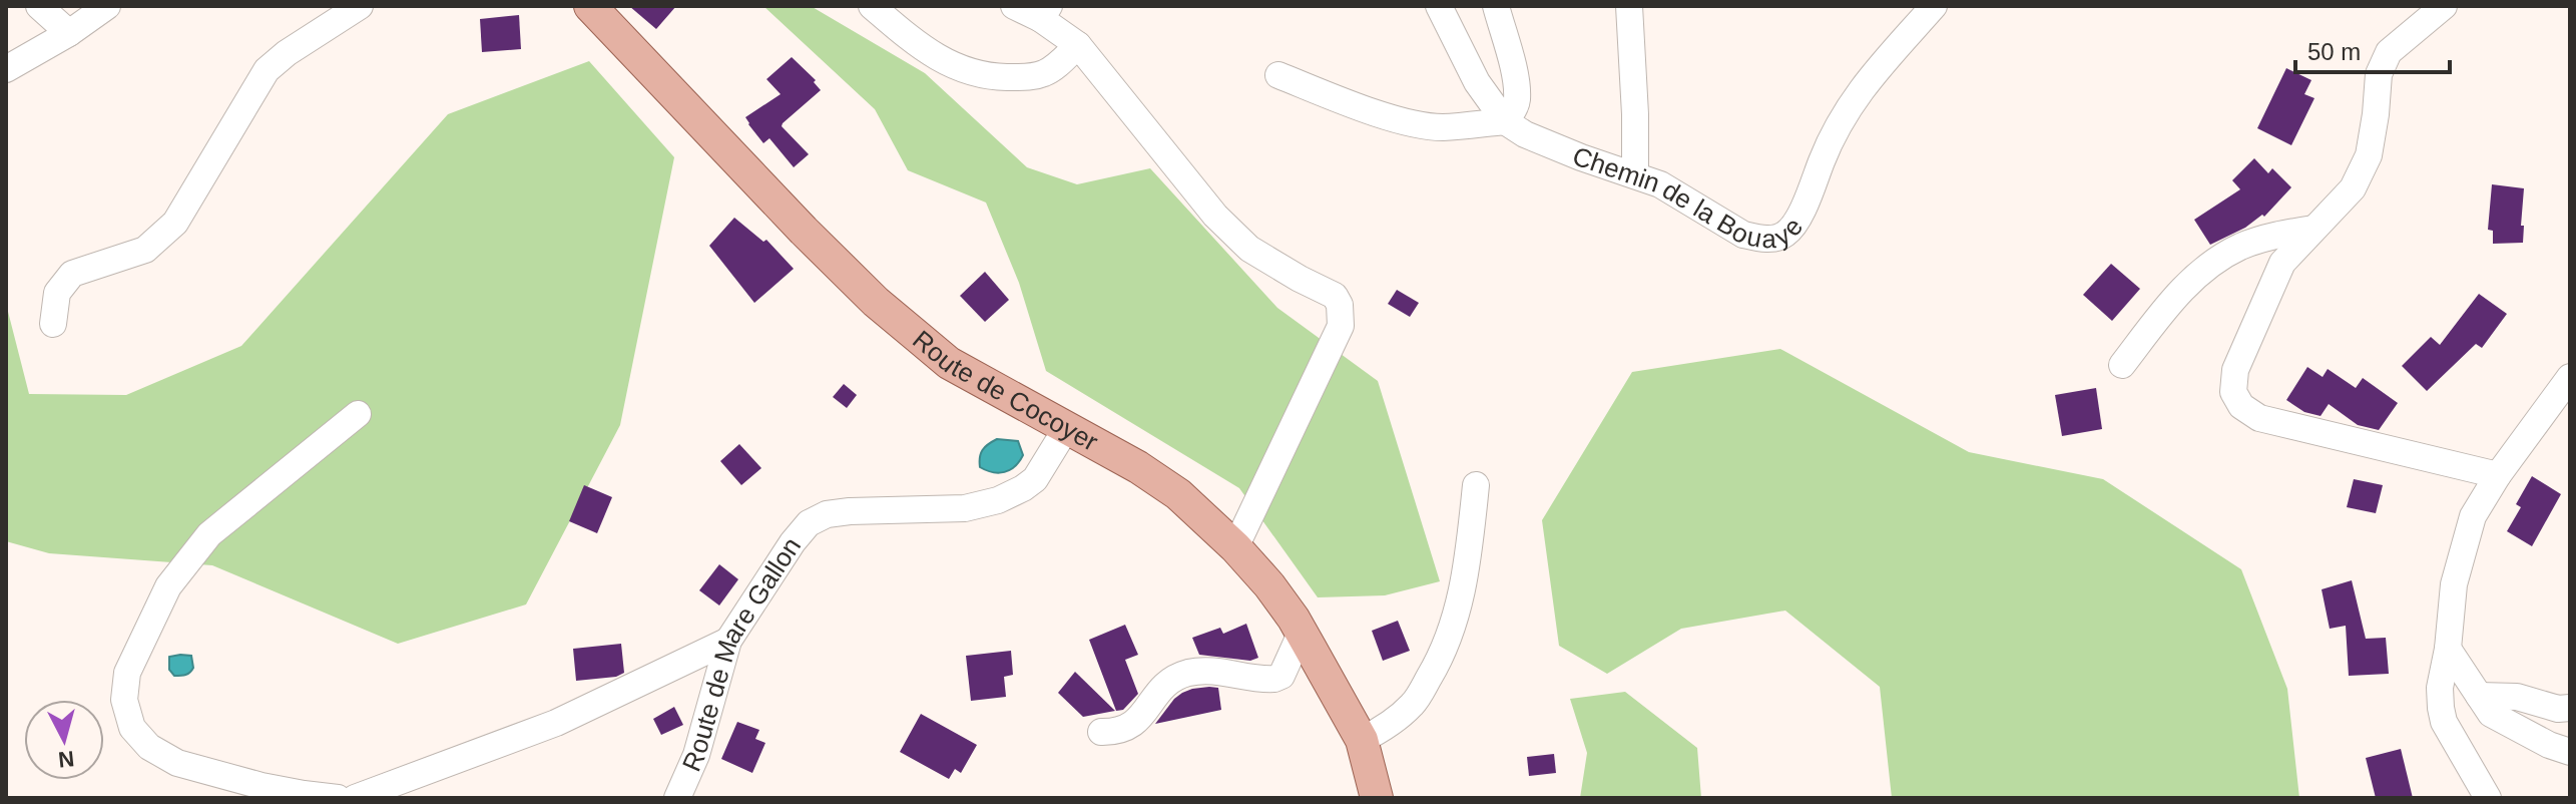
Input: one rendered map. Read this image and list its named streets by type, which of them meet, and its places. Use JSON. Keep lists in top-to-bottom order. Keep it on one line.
{"streets":{"main road":["Route de Cocoyer"],"street":["Chemin de la Bouaye","Route de Mare Gallon"]},"crossings":[["Route de Cocoyer","Route de Mare Gallon"]],"scale_bar":"50 m","north":"bottom"}
